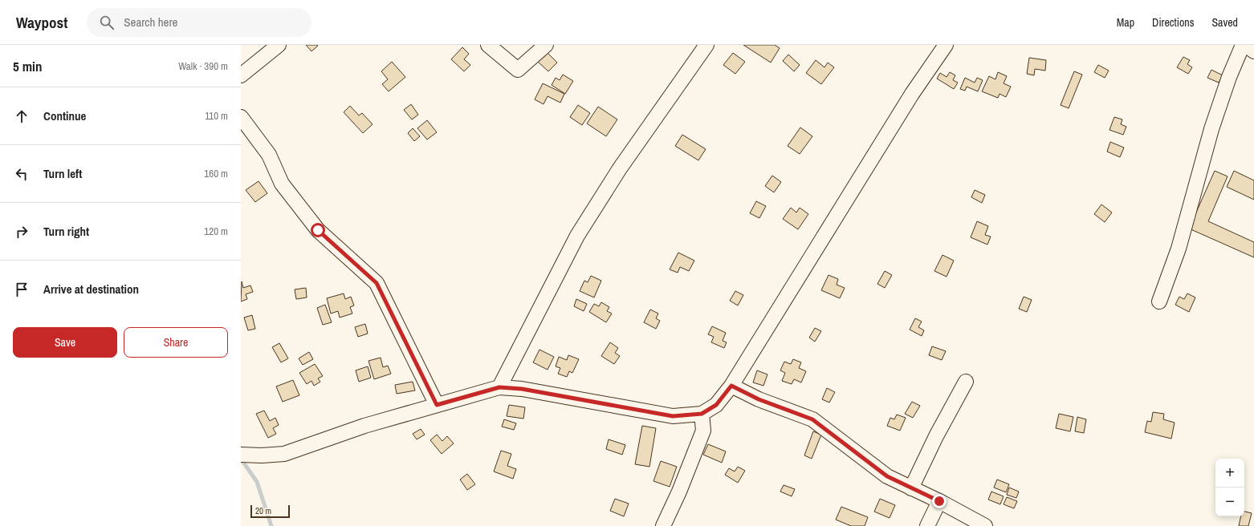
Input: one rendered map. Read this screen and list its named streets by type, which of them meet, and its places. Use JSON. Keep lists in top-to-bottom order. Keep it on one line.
{"scale_bar":"20 m","page":{"header":"Waypost","search":"Search here","nav":["Map","Directions","Saved"],"heading":["5 min","Walk · 390 m"],"list":[["Continue","110 m"],["Turn left","160 m"],["Turn right","120 m"],"Arrive at destination"],"buttons":["Save","Share"],"map_buttons":["+","−"],"scale":"20 m"}}
